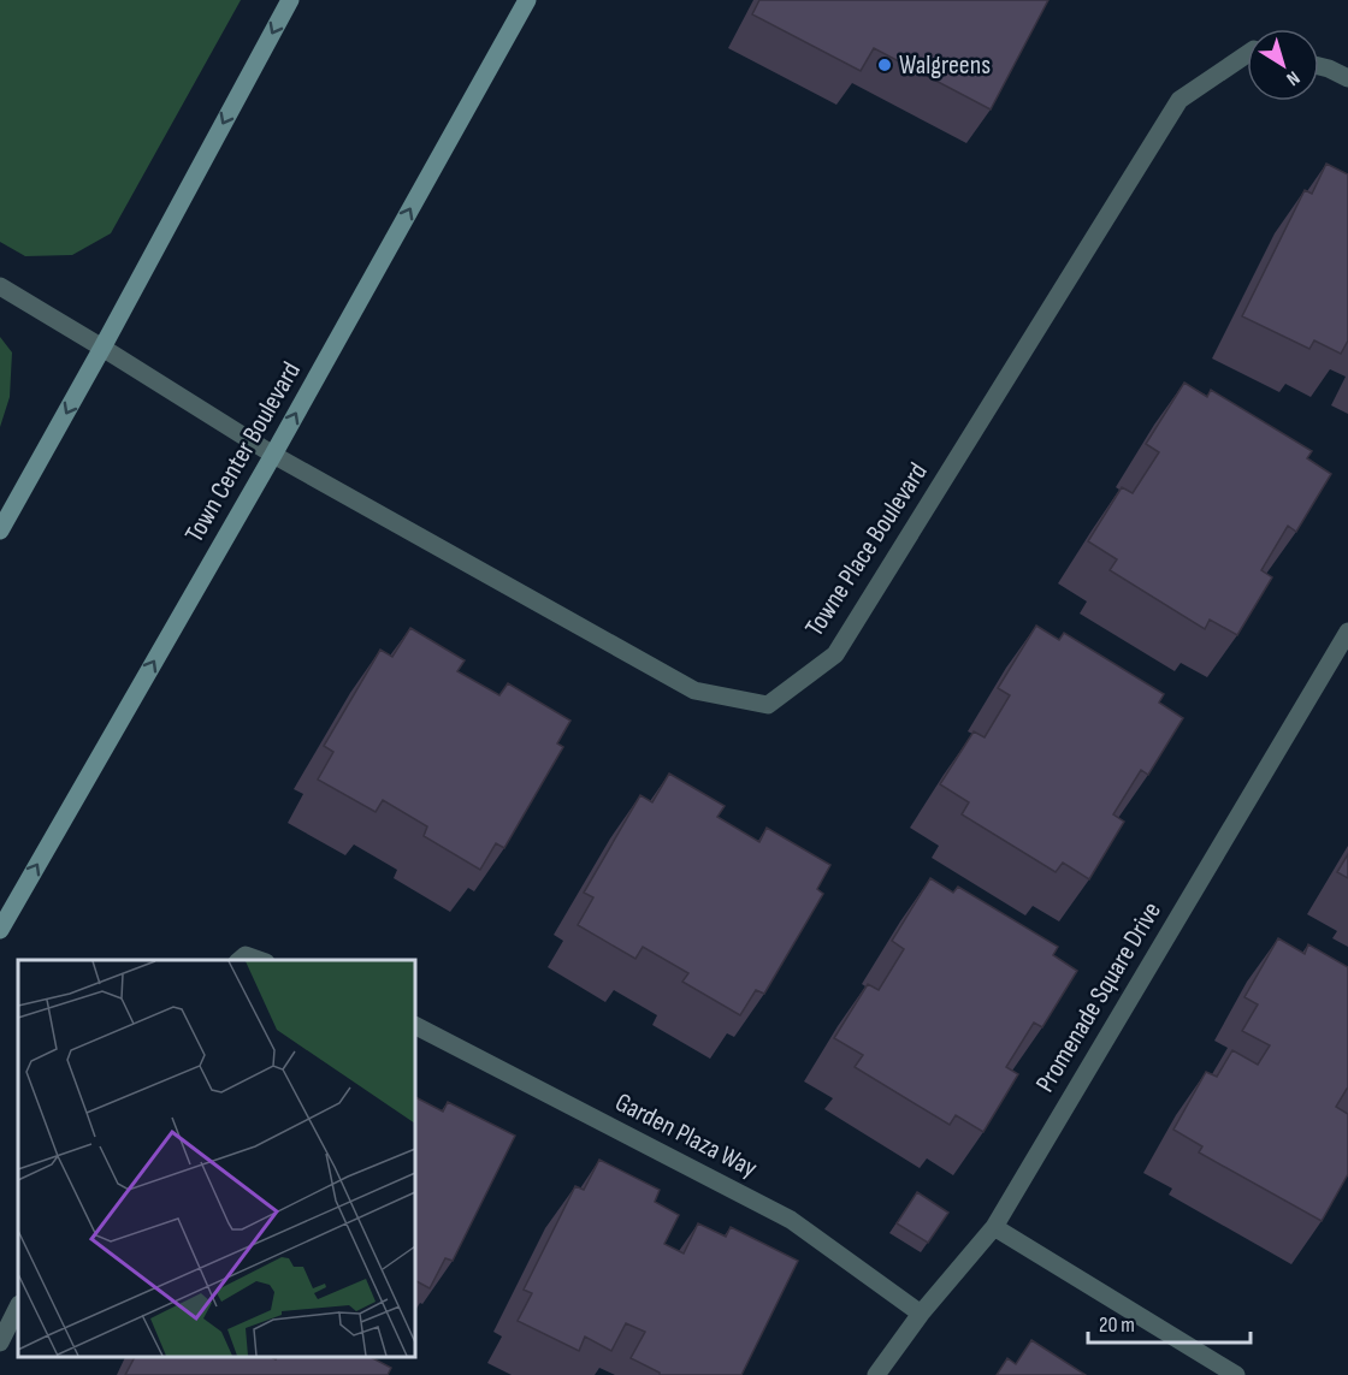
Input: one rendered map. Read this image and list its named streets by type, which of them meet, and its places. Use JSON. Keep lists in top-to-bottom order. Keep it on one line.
{"streets":{"main road":["Town Center Boulevard"],"street":["Towne Place Boulevard","Promenade Square Drive","Garden Plaza Way"]},"crossings":[["Town Center Boulevard","Towne Place Boulevard"],["Promenade Square Drive","Garden Plaza Way"]],"one_way":["Town Center Boulevard"],"places":["Walgreens"],"scale_bar":"20 m","north":"bottom right"}
